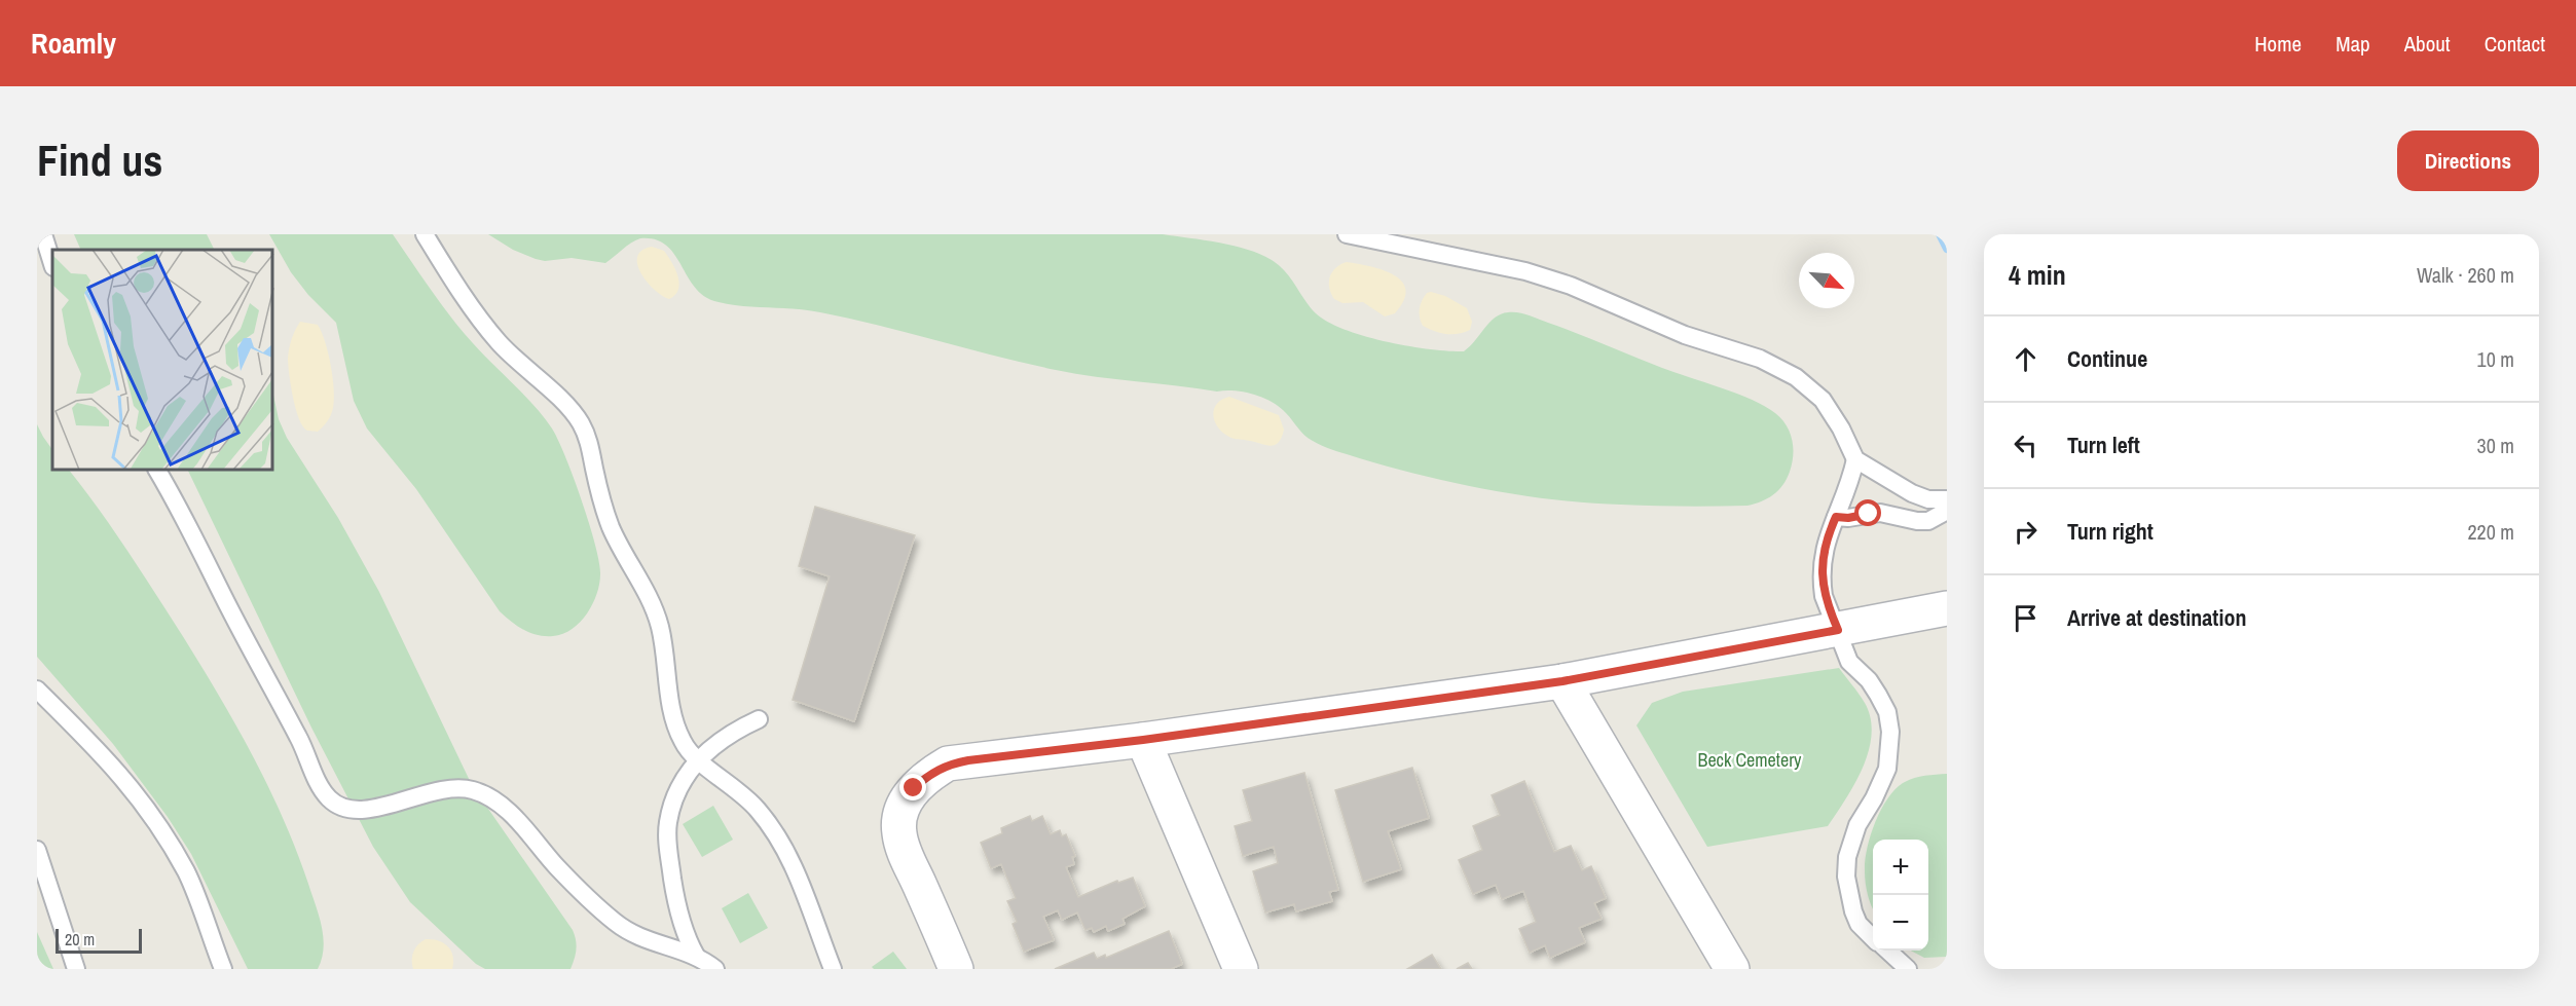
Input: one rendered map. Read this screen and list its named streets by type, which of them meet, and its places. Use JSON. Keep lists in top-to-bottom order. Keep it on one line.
{"parks":["Beck Cemetery"],"scale_bar":"20 m","north":"bottom right","page":{"header":"Roamly","nav":["Home","Map","About","Contact"],"buttons":"Directions","title":"Find us","heading":["4 min","Walk · 260 m"],"list":[["Continue","10 m"],["Turn left","30 m"],["Turn right","220 m"],"Arrive at destination"],"map_buttons":["+","−"],"scale":"20 m"}}
